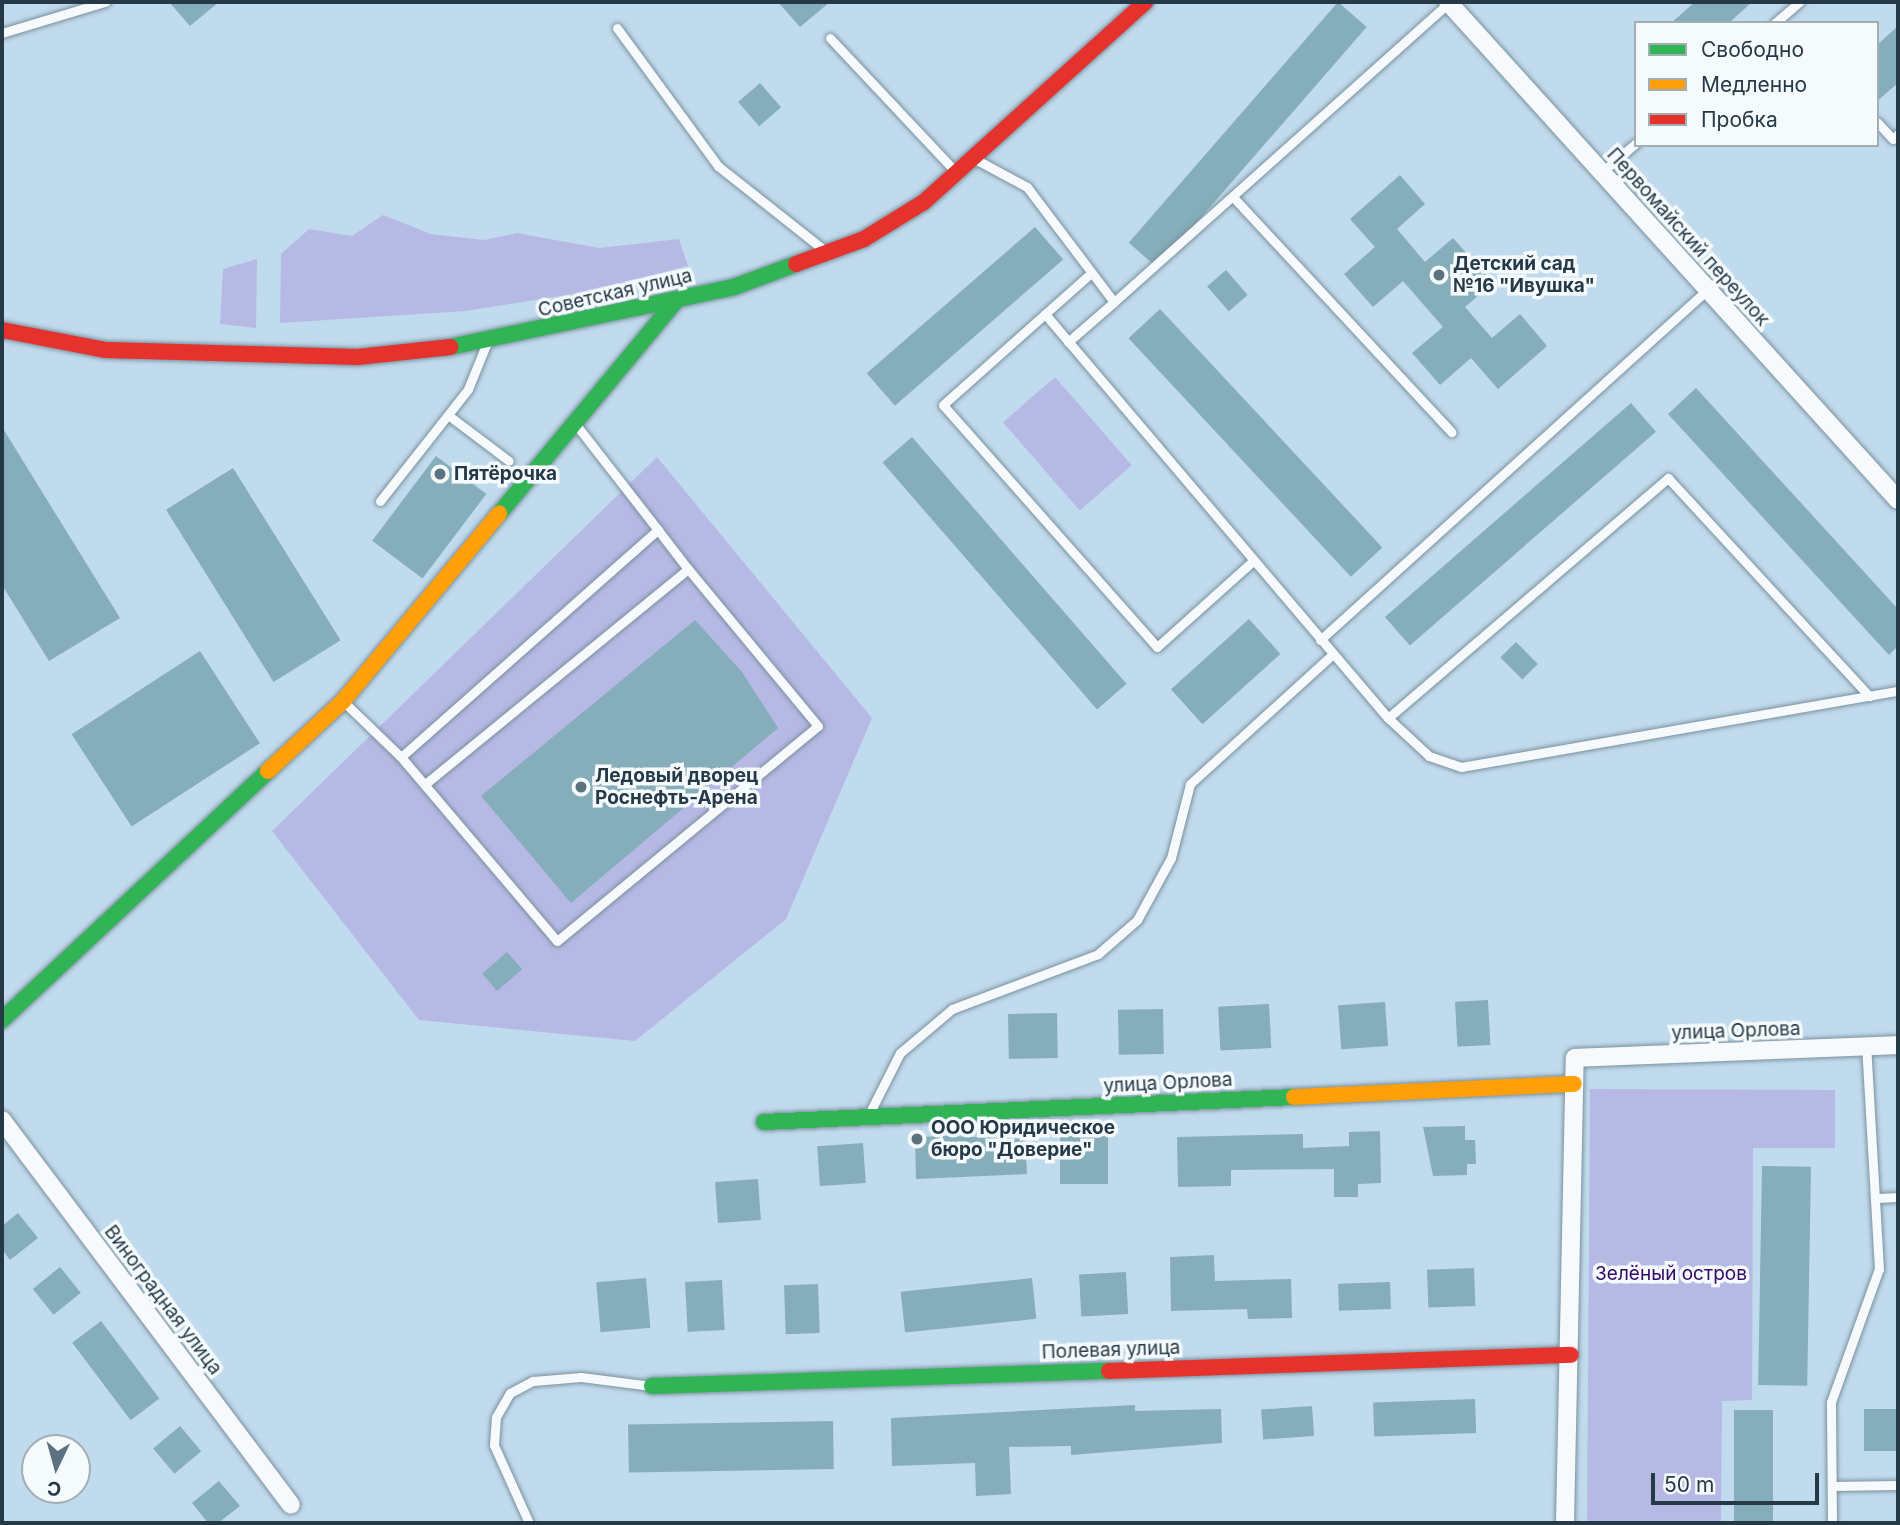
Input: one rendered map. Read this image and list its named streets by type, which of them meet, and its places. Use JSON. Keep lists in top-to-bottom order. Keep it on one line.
{"streets":{"street":["Первомайский переулок","Советская улица","улица Орлова","Виноградная улица","Полевая улица"]},"parks":["Зелёный остров"],"places":["Детский сад №16 \"Ивушка\"","Пятёрочка","Ледовый дворец Роснефть-Арена","ООО Юридическое бюро \"Доверие\""],"legend":["Свободно","Медленно","Пробка"],"scale_bar":"50 m","north":"bottom"}
